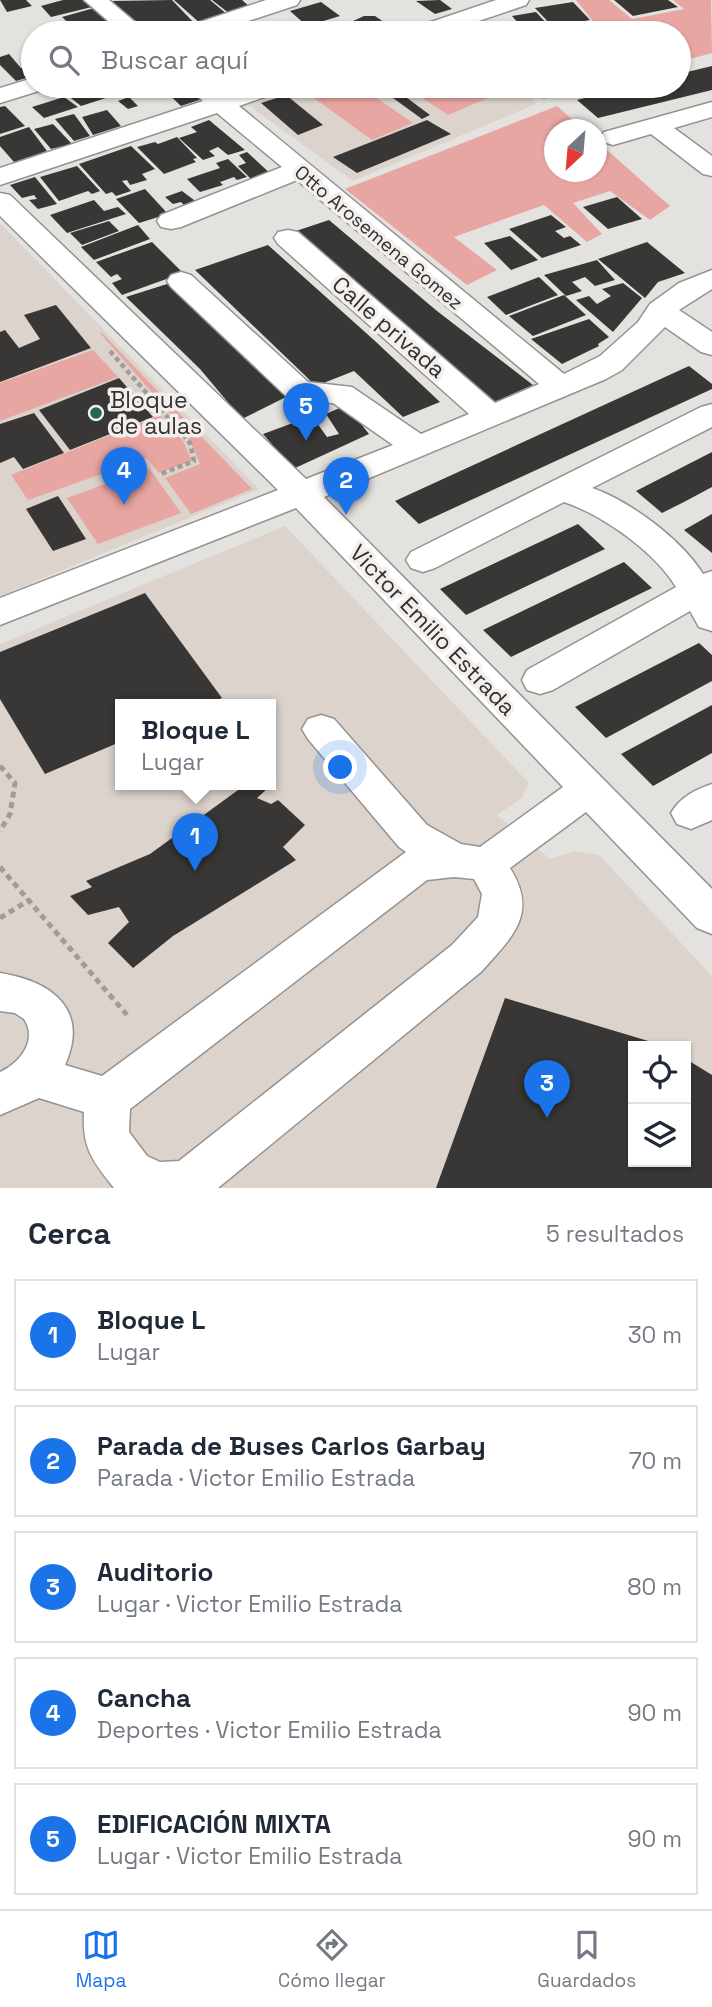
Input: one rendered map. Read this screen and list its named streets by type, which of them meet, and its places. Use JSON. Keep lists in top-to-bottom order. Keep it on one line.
{"streets":{"street":["Otto Arosemena Gomez","Calle privada","Victor Emilio Estrada"]},"places":["Bloque de aulas"],"north":"bottom left","page":{"search":"Buscar aquí","pins":["5","4","2","1","3"],"popup":["Bloque L","Lugar"],"heading":["Cerca","5 resultados"],"list":[{"mark":"1","name":"Bloque L","note":"Lugar","value":"30 m"},{"mark":"2","name":"Parada de Buses Carlos Garbay","note":"Parada · Victor Emilio Estrada","value":"70 m"},{"mark":"3","name":"Auditorio","note":"Lugar · Victor Emilio Estrada","value":"80 m"},{"mark":"4","name":"Cancha","note":"Deportes · Victor Emilio Estrada","value":"90 m"},{"mark":"5","name":"EDIFICACIÓN MIXTA","note":"Lugar · Victor Emilio Estrada","value":"90 m"}],"nav":["Mapa","Cómo llegar","Guardados"]}}
